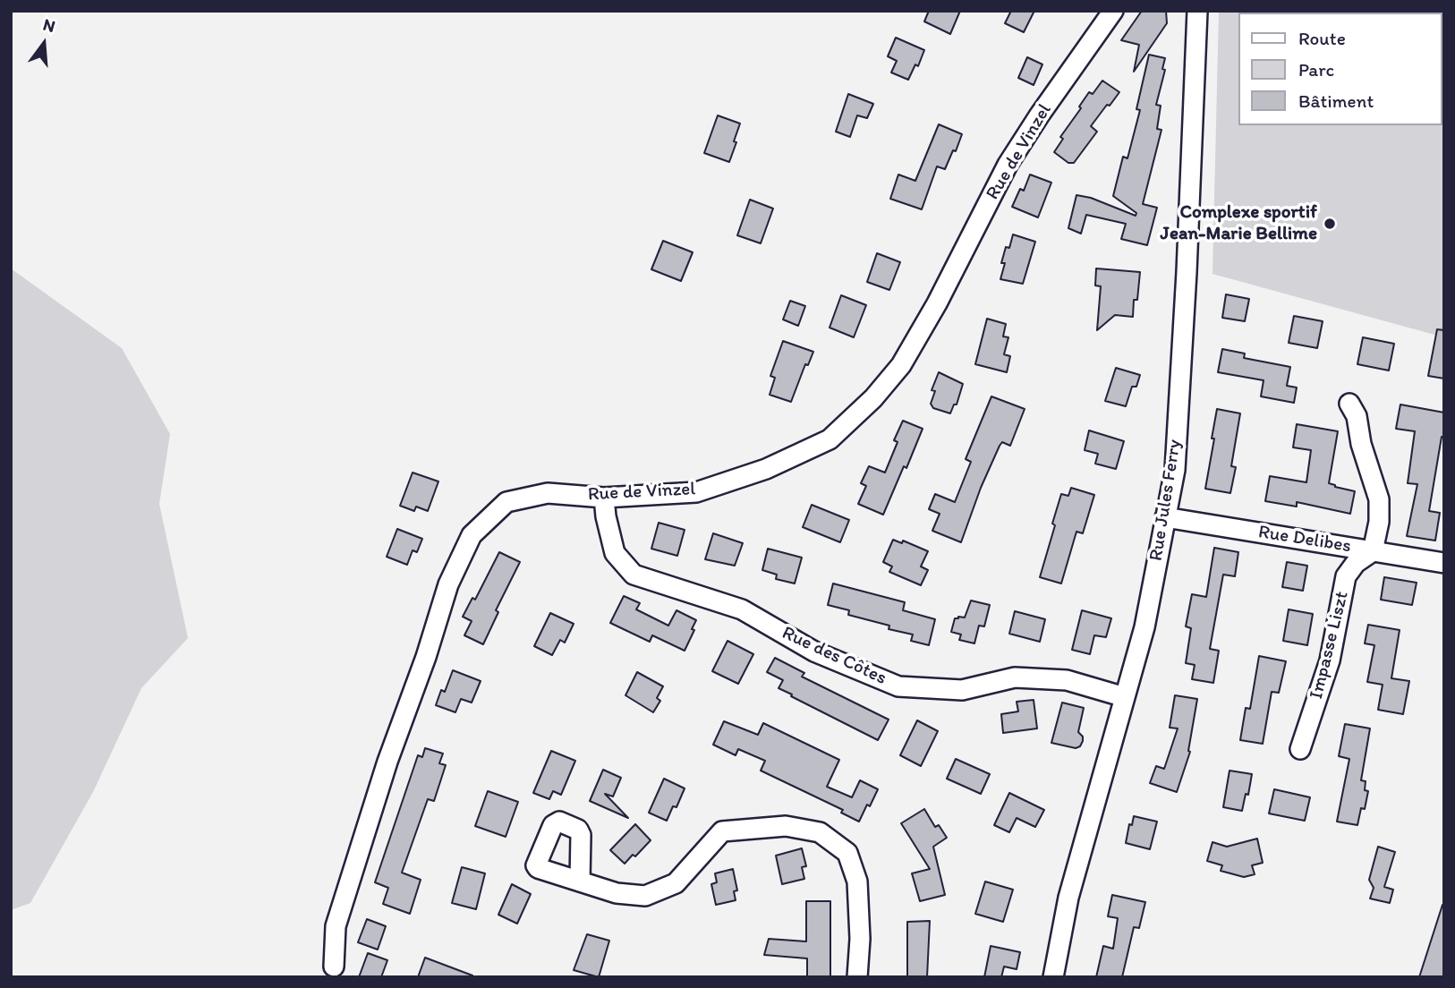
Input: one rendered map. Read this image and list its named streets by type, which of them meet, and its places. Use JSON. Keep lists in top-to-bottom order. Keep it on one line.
{"streets":{"street":["Rue de Vinzel","Rue Jules Ferry","Rue Delibes","Impasse Liszt","Rue des Côtes"]},"crossings":[["Rue de Vinzel","Rue des Côtes"],["Rue Jules Ferry","Rue Delibes"],["Rue Jules Ferry","Rue des Côtes"],["Rue Delibes","Impasse Liszt"]],"places":["Complexe sportif Jean-Marie Bellime"],"legend":["Route","Parc","Bâtiment"],"north":"top"}
